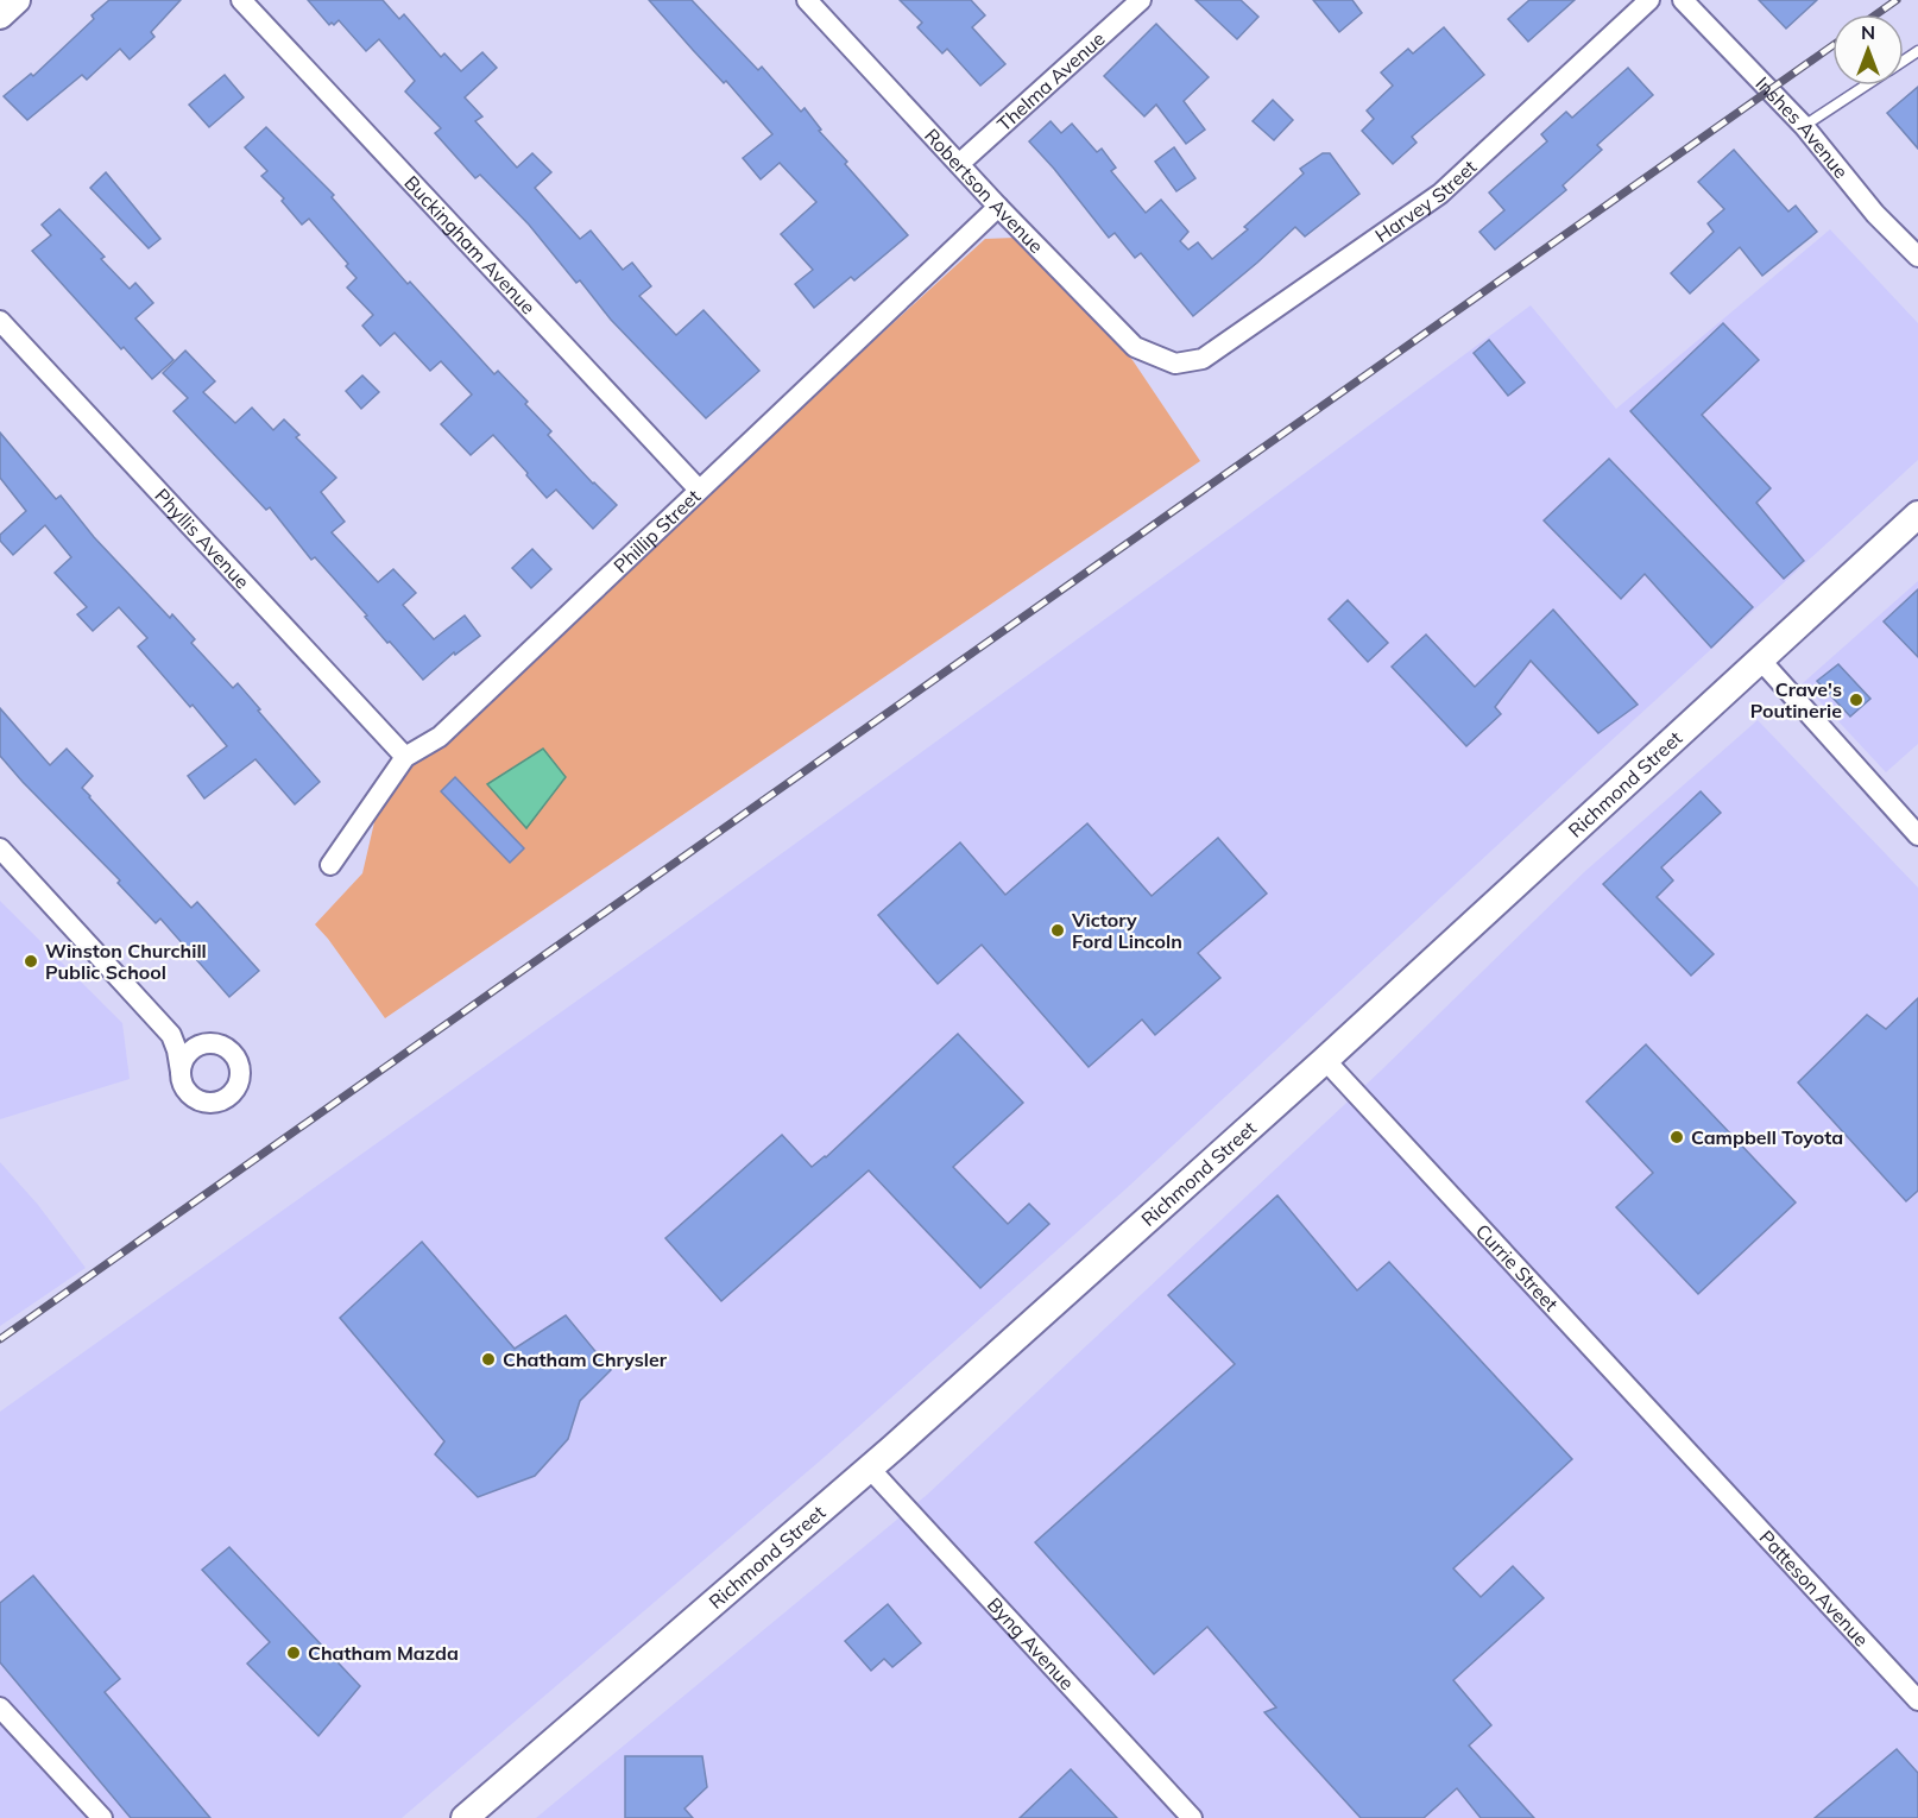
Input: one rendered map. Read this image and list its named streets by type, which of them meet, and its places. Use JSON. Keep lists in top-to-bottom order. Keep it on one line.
{"streets":{"main road":["Richmond Street"],"street":["Thelma Avenue","Inshes Avenue","Robertson Avenue","Harvey Street","Buckingham Avenue","Phillip Street","Phyllis Avenue","Currie Street","Patteson Avenue","Byng Avenue"]},"crossings":[["Thelma Avenue","Robertson Avenue"],["Robertson Avenue","Harvey Street"],["Robertson Avenue","Phillip Street"],["Buckingham Avenue","Phillip Street"],["Phillip Street","Phyllis Avenue"],["Richmond Street","Currie Street"],["Richmond Street","Byng Avenue"],["Currie Street","Patteson Avenue"]],"places":["Crave's Poutinerie","Victory Ford Lincoln","Winston Churchill Public School","Campbell Toyota","Chatham Chrysler","Chatham Mazda"],"north":"top"}
